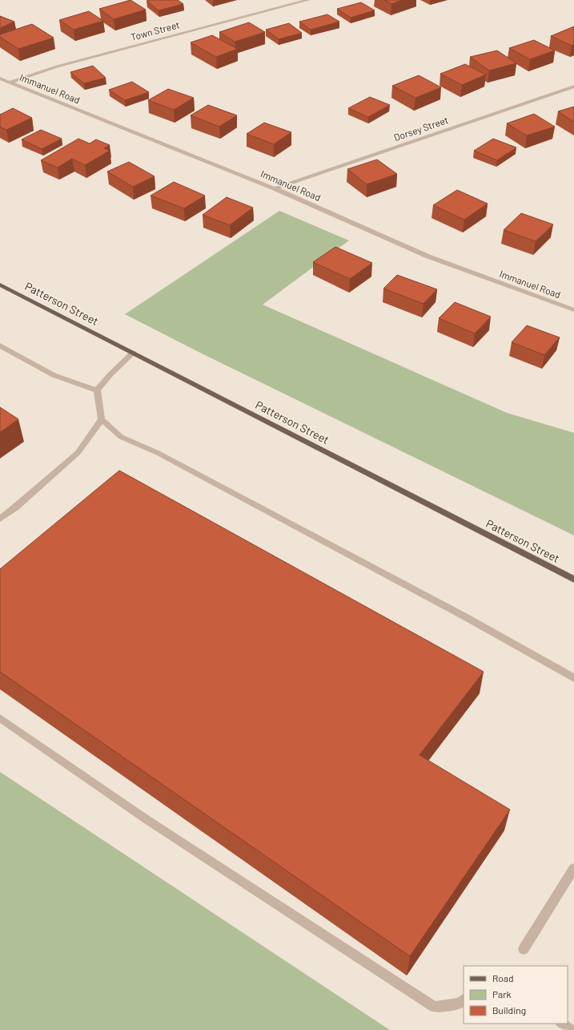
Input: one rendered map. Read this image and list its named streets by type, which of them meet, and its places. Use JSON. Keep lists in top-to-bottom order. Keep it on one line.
{"streets":{"main road":["Patterson Street"],"street":["Town Street","Immanuel Road","Dorsey Street"]},"crossings":[["Town Street","Immanuel Road"],["Immanuel Road","Dorsey Street"]],"legend":["Road","Park","Building"]}
